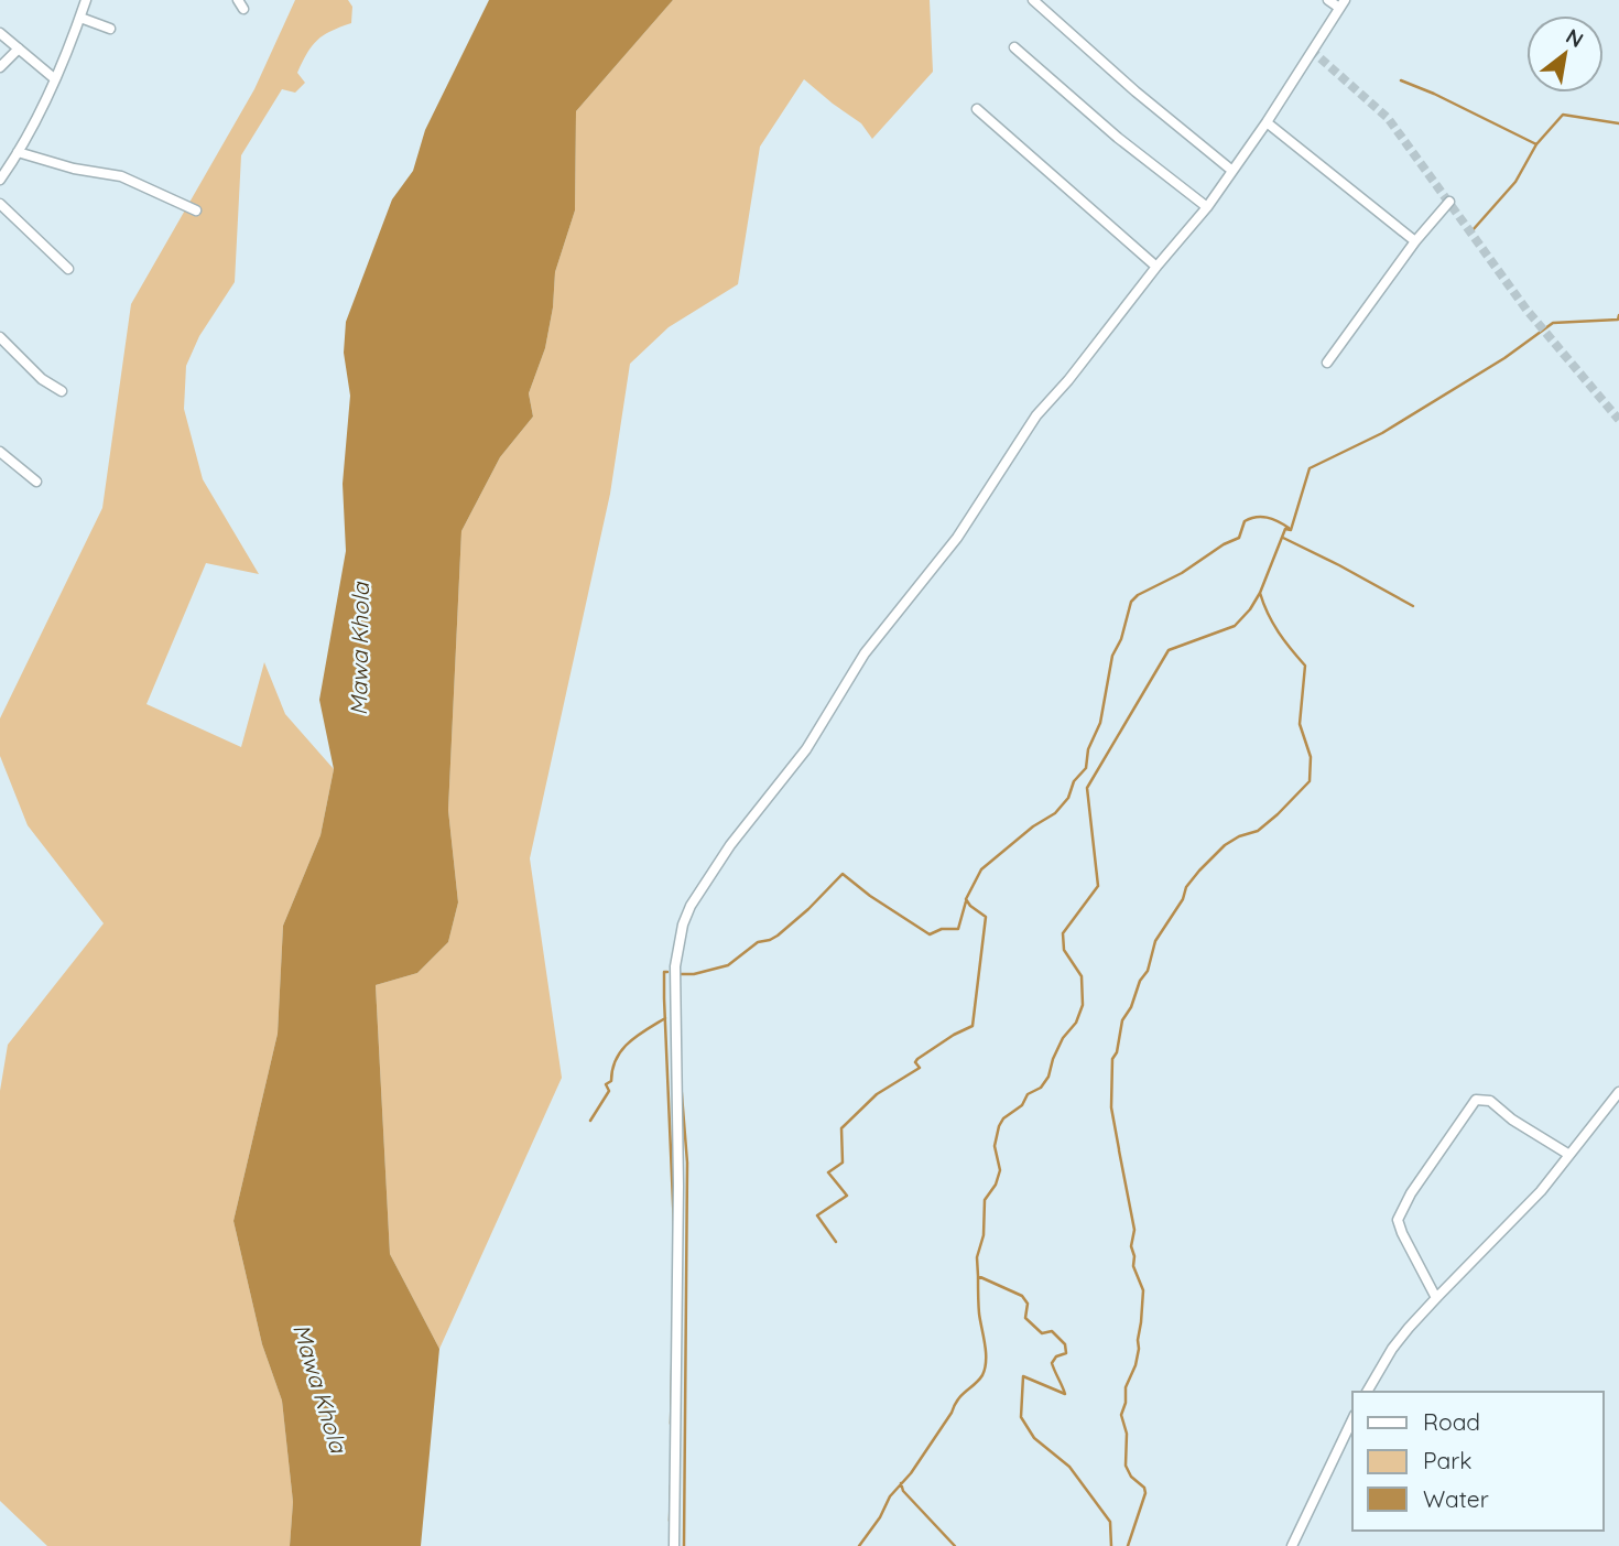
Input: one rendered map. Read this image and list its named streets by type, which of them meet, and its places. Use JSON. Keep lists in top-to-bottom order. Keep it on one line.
{"water":["Mawa Khola"],"legend":["Road","Park","Water"],"north":"top right"}
